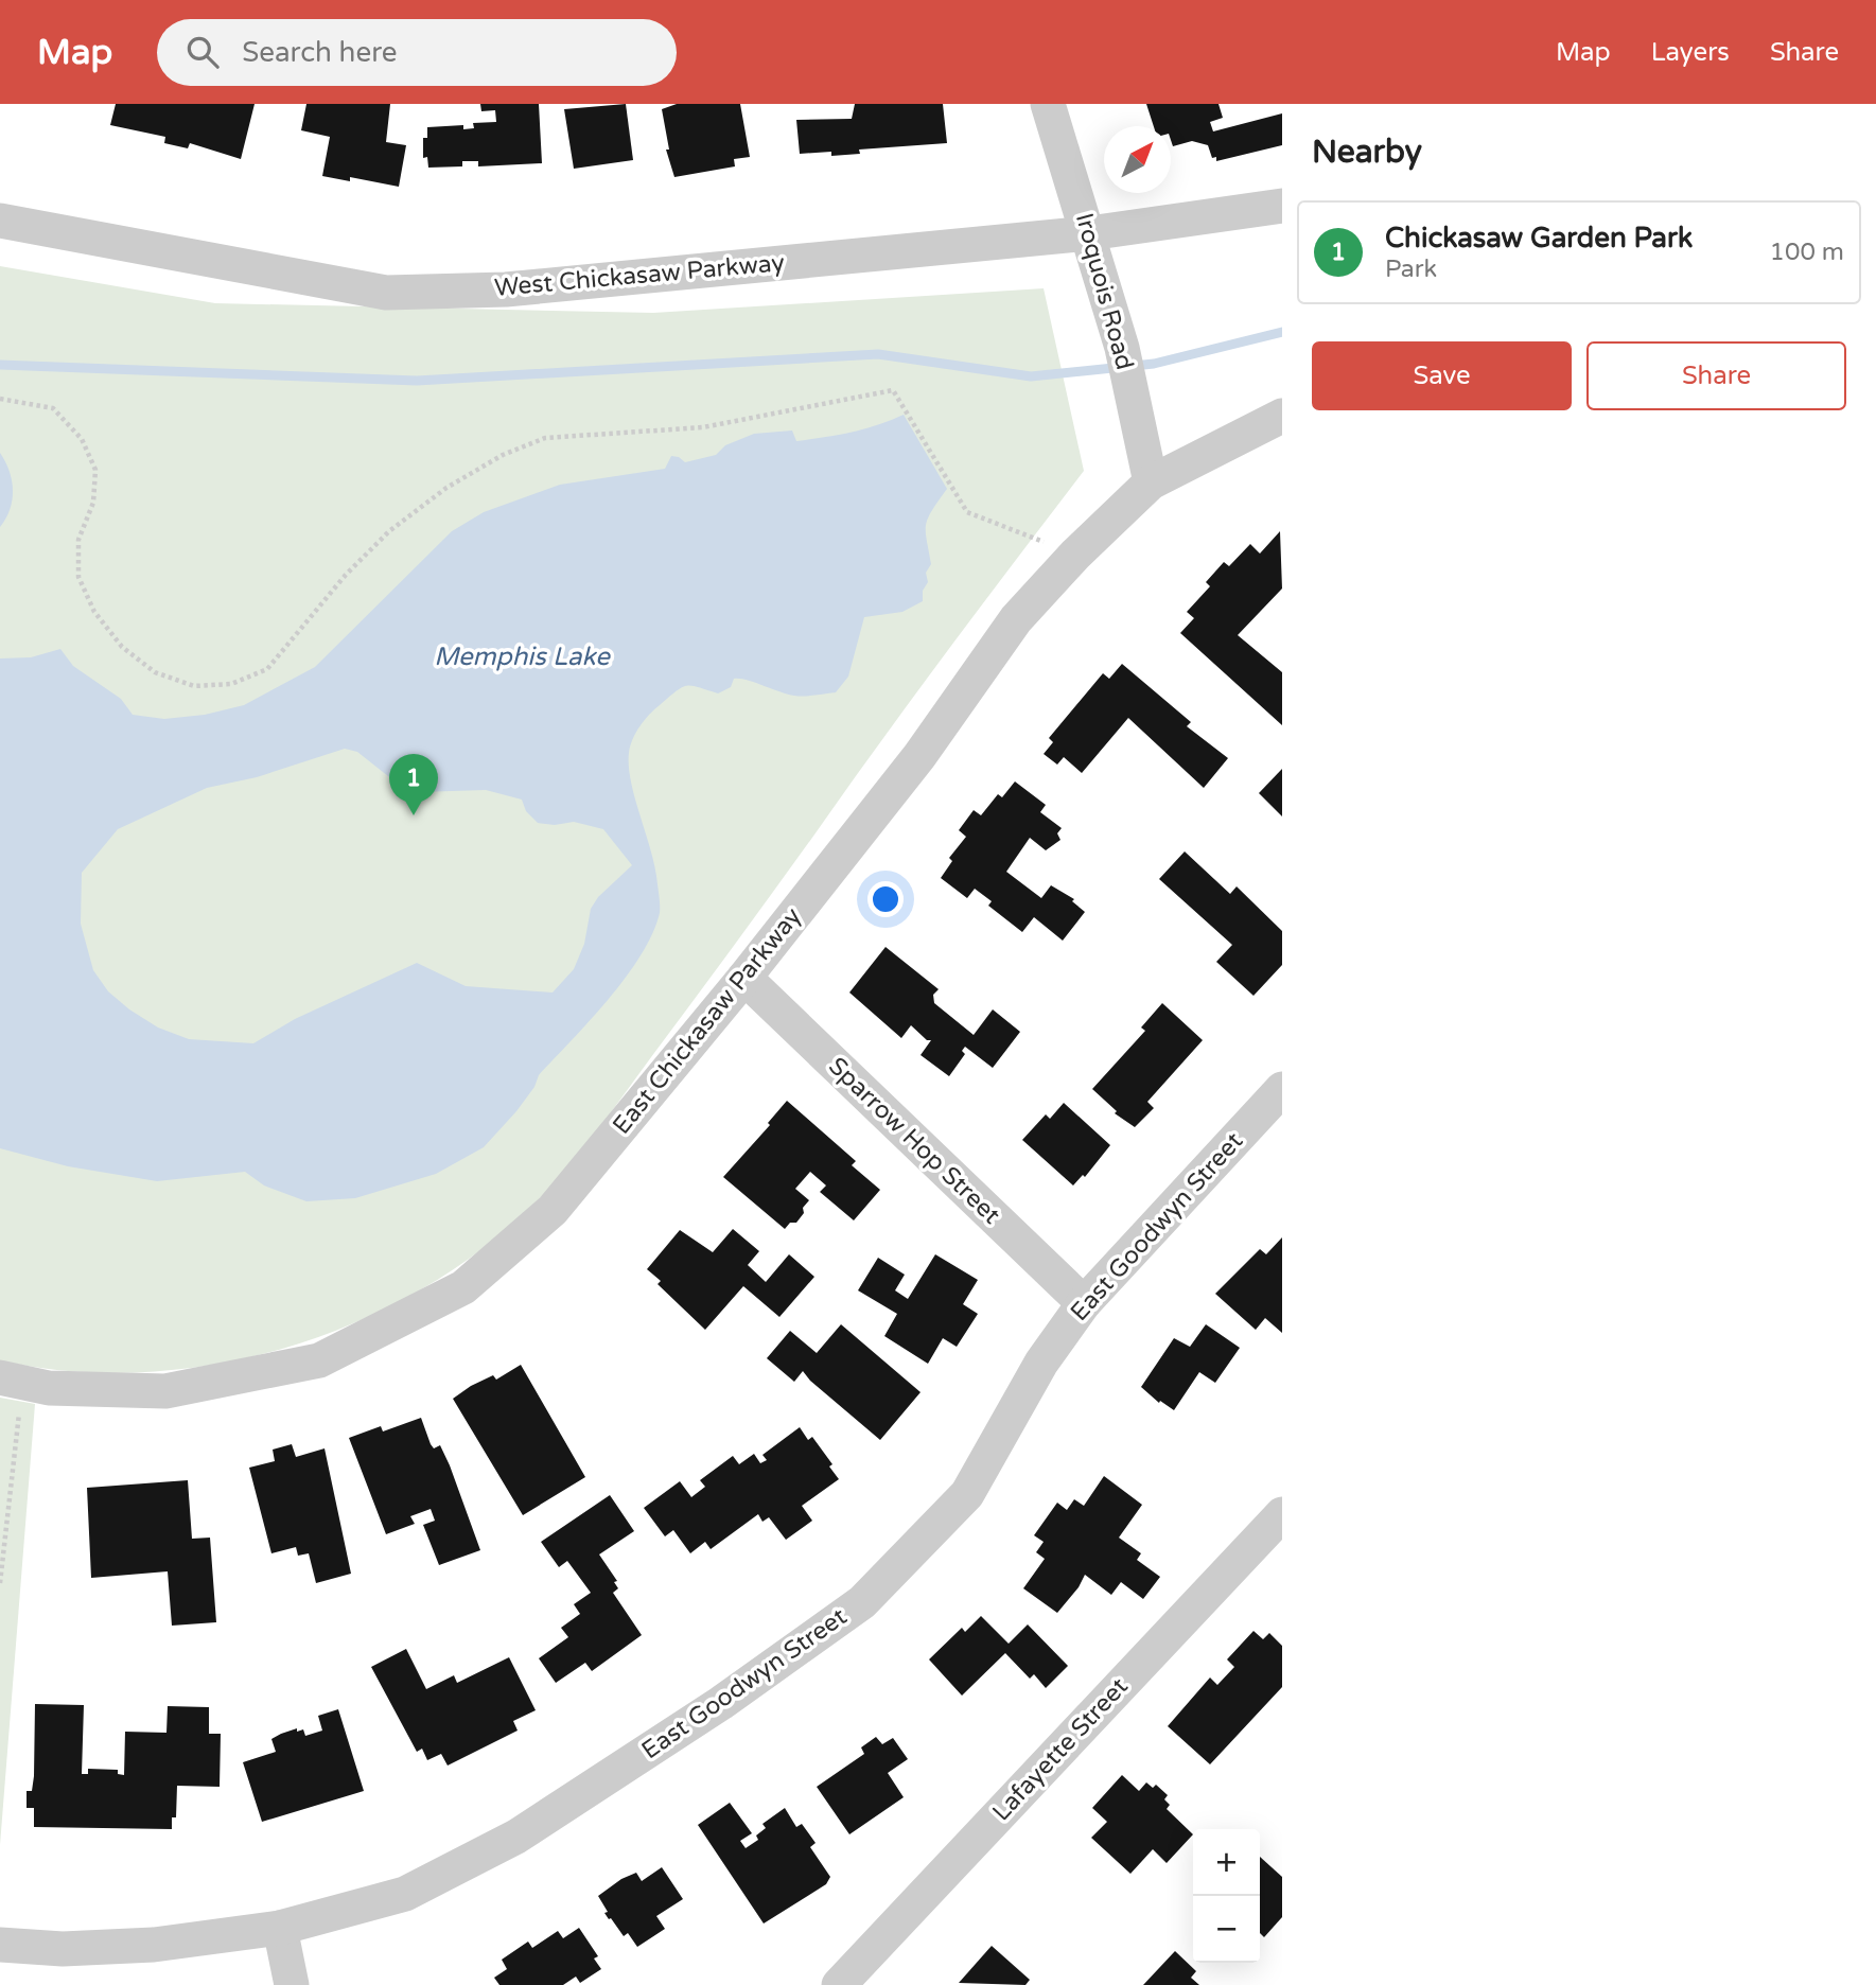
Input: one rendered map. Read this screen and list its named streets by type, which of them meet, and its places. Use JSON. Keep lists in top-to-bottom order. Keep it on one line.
{"streets":{"street":["West Chickasaw Parkway","Iroquois Road","East Chickasaw Parkway","Sparrow Hop Street","East Goodwyn Street","Lafayette Street"]},"crossings":[["West Chickasaw Parkway","Iroquois Road"],["Iroquois Road","East Chickasaw Parkway"],["East Chickasaw Parkway","Sparrow Hop Street"],["Sparrow Hop Street","East Goodwyn Street"]],"water":["Memphis Lake"],"north":"top right","page":{"header":"Map","search":"Search here","nav":["Map","Layers","Share"],"heading":"Nearby","list":[{"mark":"1","name":"Chickasaw Garden Park","note":"Park","value":"100 m"}],"buttons":["Save","Share"],"pins":"1","map_buttons":["+","−"]}}
